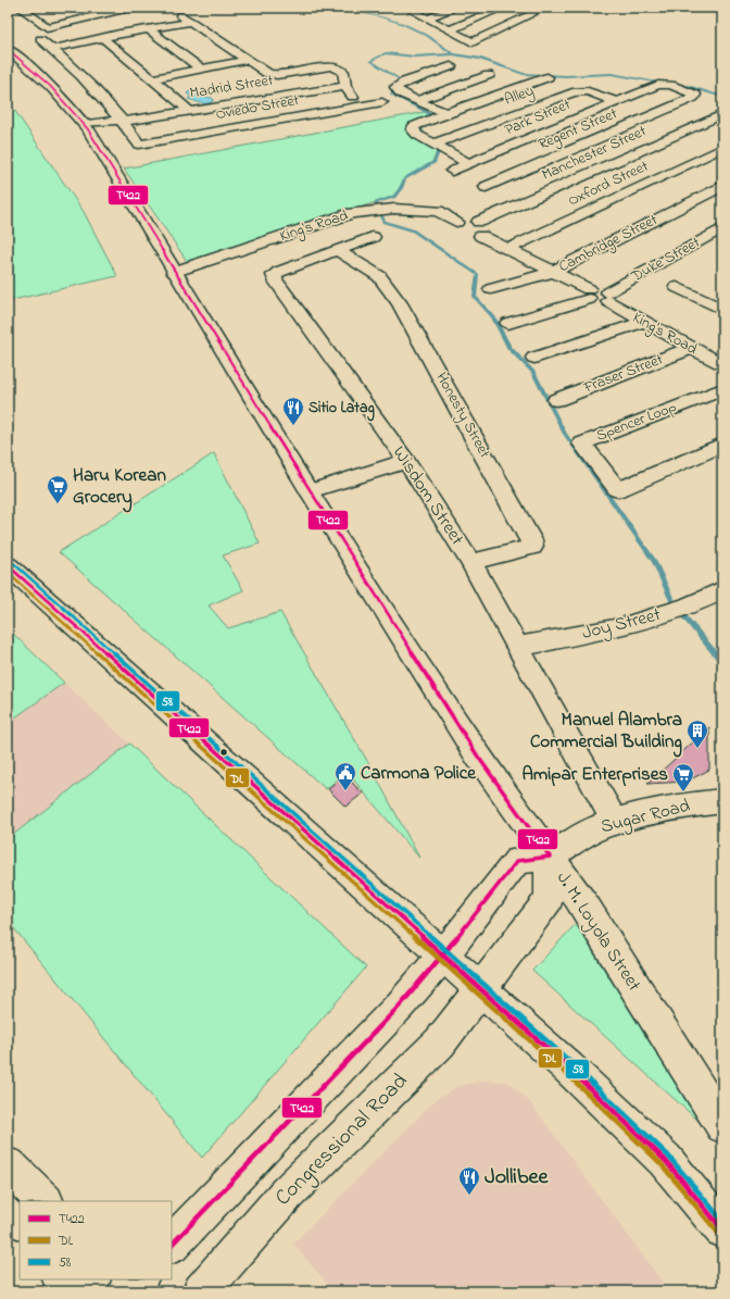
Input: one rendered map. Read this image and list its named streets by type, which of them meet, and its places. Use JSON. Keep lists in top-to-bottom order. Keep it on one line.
{"streets":{"main road":["Madrid Street","Alley","Oviedo Street","Park Street","Regent Street","Manchester Street","Oxford Street","King's Road","Cambridge Street","Duke Street","Fraser Street","Honesty Street","Spencer Loop","Wisdom Street","Joy Street","Sugar Road","J. M. Loyola Street","Congressional Road"]},"crossings":[["Madrid Street","Oviedo Street"],["Madrid Street","J. M. Loyola Street"],["Alley","Park Street"],["Park Street","Regent Street"],["Park Street","Manchester Street"],["King's Road","Duke Street"],["King's Road","Fraser Street"],["King's Road","J. M. Loyola Street"],["Honesty Street","Wisdom Street"],["Wisdom Street","Joy Street"],["Wisdom Street","Sugar Road"],["Sugar Road","J. M. Loyola Street"]],"places":{"restaurant":["Sitio Latag","Jollibee"],"supermarket":["Haru Korean Grocery","Amipar Enterprises"],"building":["Manuel Alambra Commercial Building"],"public building":["Carmona Police"]},"lines":["transit line T422","transit line 58","transit line DL"],"legend":["T422","DL","58"]}
